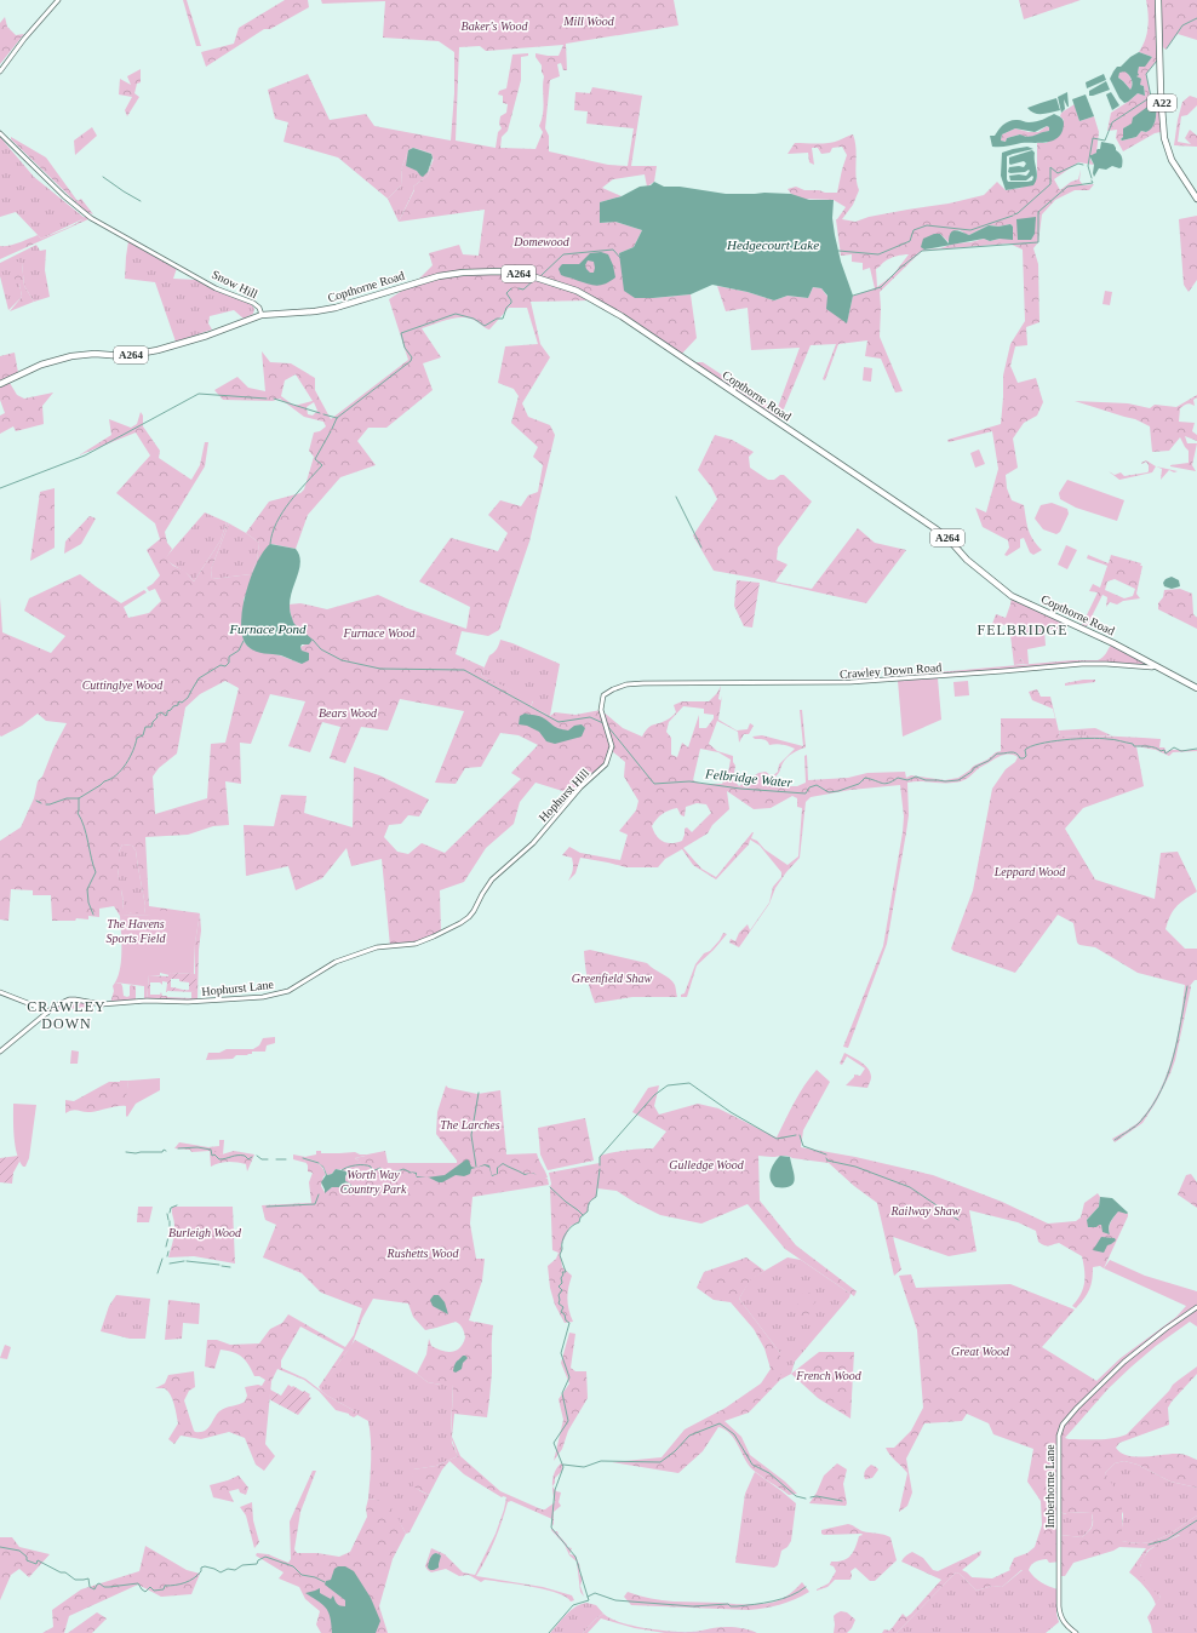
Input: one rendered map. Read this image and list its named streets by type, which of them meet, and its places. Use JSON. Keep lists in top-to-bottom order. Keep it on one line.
{"streets":{"highway":["A22","A264","Snow Hill","Copthorne Road"],"street":["Crawley Down Road","Hophurst Hill","Hophurst Lane","Imberhorne Lane"]},"crossings":[["Snow Hill","Copthorne Road"],["Copthorne Road","Crawley Down Road"],["Crawley Down Road","Hophurst Hill"],["Hophurst Hill","Hophurst Lane"]],"districts":["FELBRIDGE","CRAWLEY DOWN"],"water":["Hedgecourt Lake","Furnace Pond","Felbridge Water"],"parks":["Mill Wood","Baker's Wood","Domewood","Furnace Wood","Cuttinglye Wood","Bears Wood","Leppard Wood","The Havens Sports Field","Greenfield Shaw","The Larches","Gulledge Wood","Worth Way Country Park","Railway Shaw","Burleigh Wood","Rushetts Wood","Great Wood","French Wood"]}
